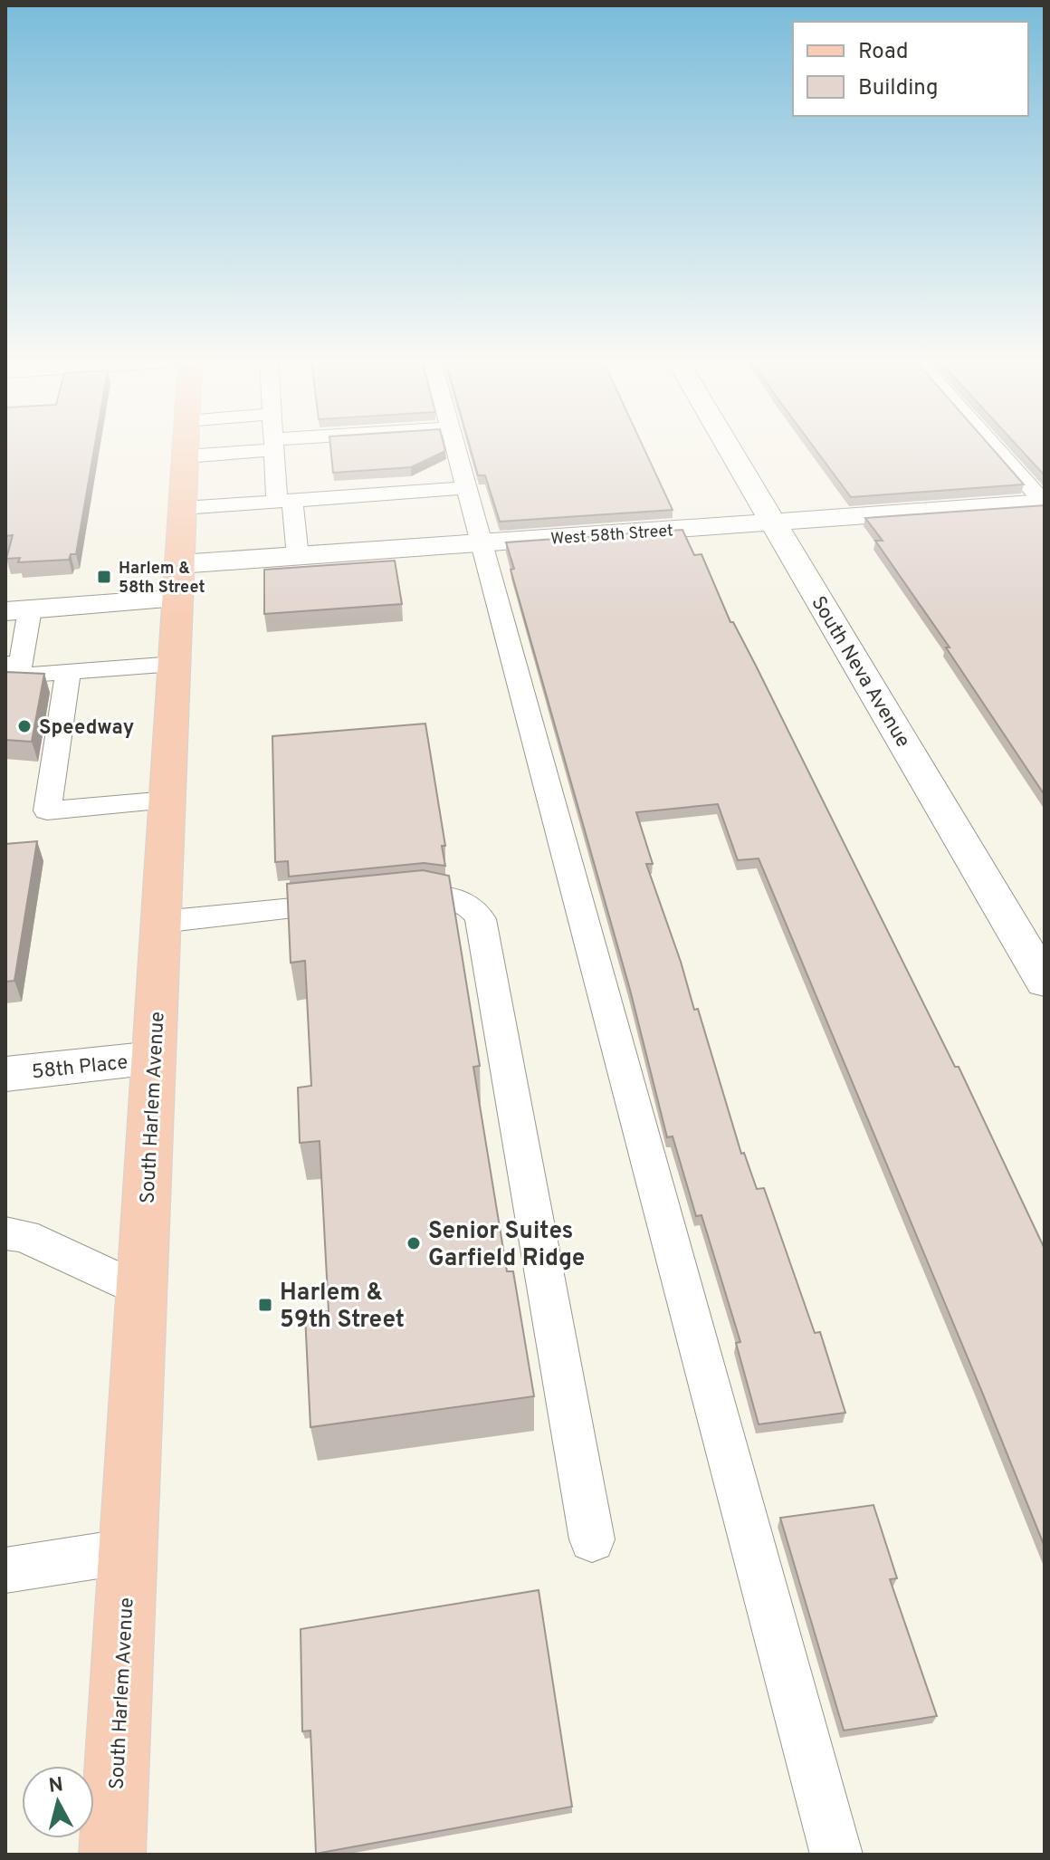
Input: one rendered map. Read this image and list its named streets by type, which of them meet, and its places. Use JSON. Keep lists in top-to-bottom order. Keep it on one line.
{"streets":{"main road":["South Harlem Avenue"],"street":["West 58th Street","South Neva Avenue","58th Place"]},"crossings":[["West 58th Street","South Neva Avenue"],["West 58th Street","South Harlem Avenue"],["58th Place","South Harlem Avenue"]],"places":{"transit":["Harlem & 58th Street","Harlem & 59th Street"],"other":["Speedway","Senior Suites Garfield Ridge"]},"legend":["Road","Building"],"north":"top"}
